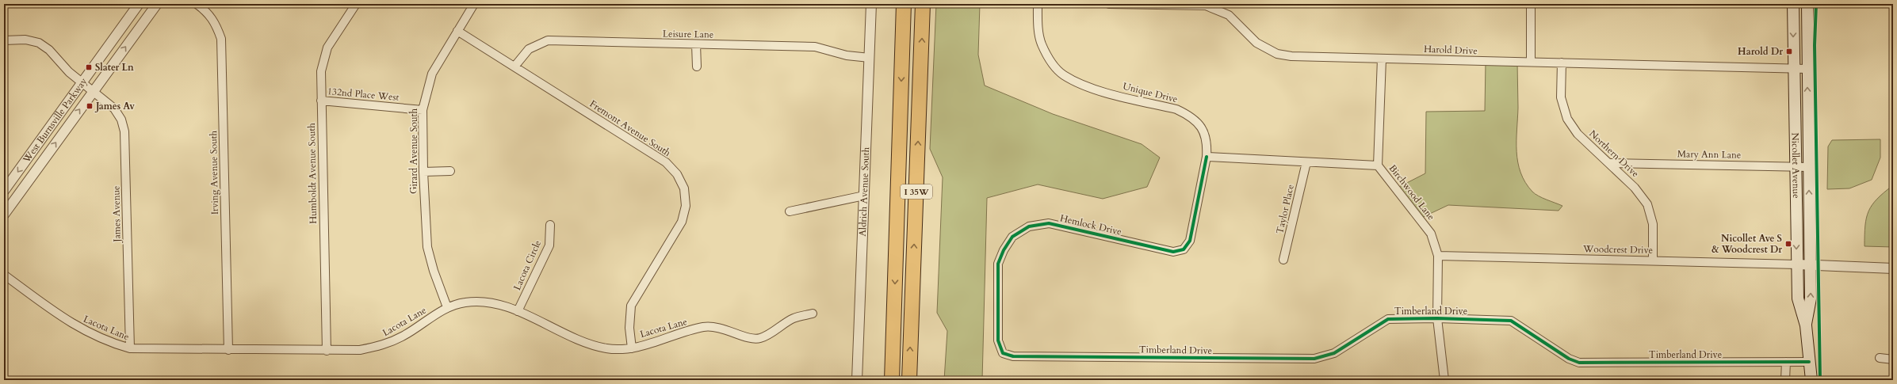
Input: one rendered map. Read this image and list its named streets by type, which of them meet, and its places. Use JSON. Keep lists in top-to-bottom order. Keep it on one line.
{"streets":{"highway":["I 35W"],"main road":["Nicollet Avenue"],"street":["Leisure Lane","Harold Drive","Unique Drive","132nd Place West","West Burnsville Parkway","Fremont Avenue South","Girard Avenue South","Northern Drive","Mary Ann Lane","Irving Avenue South","Humboldt Avenue South","Aldrich Avenue South","Birchwood Lane","Taylor Place","James Avenue","Hemlock Drive","Woodcrest Drive","Lacota Circle","Timberland Drive","Lacota Lane"]},"crossings":[["Leisure Lane","Fremont Avenue South"],["Leisure Lane","Aldrich Avenue South"],["Harold Drive","Northern Drive"],["Harold Drive","Nicollet Avenue"],["Harold Drive","Birchwood Lane"],["Unique Drive","Hemlock Drive"],["132nd Place West","Girard Avenue South"],["132nd Place West","Humboldt Avenue South"],["West Burnsville Parkway","James Avenue"],["Fremont Avenue South","Girard Avenue South"],["Fremont Avenue South","Lacota Lane"],["Girard Avenue South","Lacota Lane"],["Northern Drive","Mary Ann Lane"],["Northern Drive","Woodcrest Drive"],["Mary Ann Lane","Nicollet Avenue"],["Nicollet Avenue","Woodcrest Drive"],["Nicollet Avenue","Timberland Drive"],["Irving Avenue South","Lacota Lane"],["Humboldt Avenue South","Lacota Lane"],["Birchwood Lane","Woodcrest Drive"],["Birchwood Lane","Timberland Drive"],["James Avenue","Lacota Lane"],["Hemlock Drive","Timberland Drive"],["Lacota Circle","Lacota Lane"]],"places":{"transit":["Harold Dr","Slater Ln","James Av","Nicollet Ave S & Woodcrest Dr"]}}
